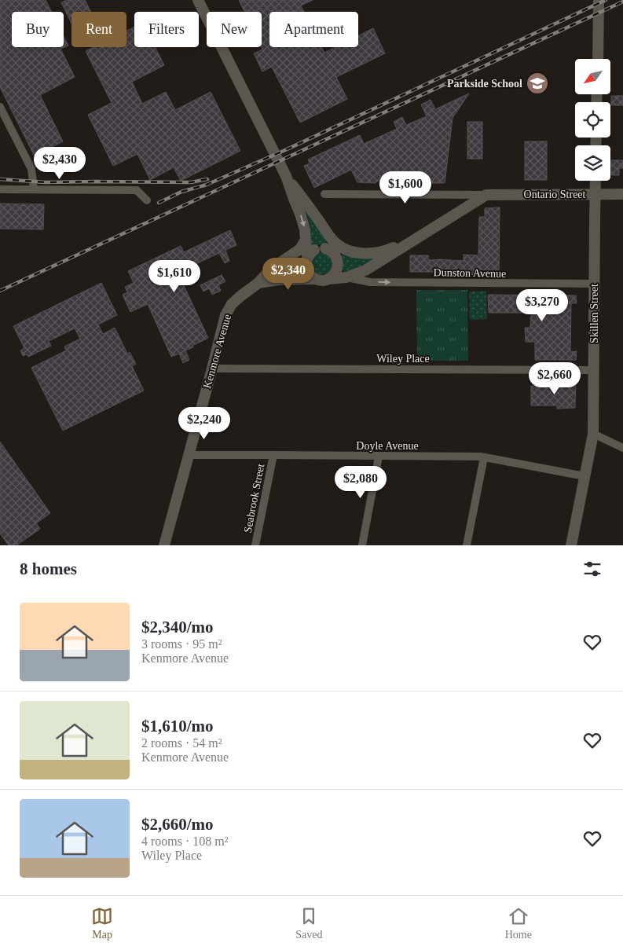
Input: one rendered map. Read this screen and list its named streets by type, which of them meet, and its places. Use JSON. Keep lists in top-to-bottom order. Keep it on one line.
{"streets":{"street":["Ontario Street","Dunston Avenue","Skillen Street","Kenmore Avenue","Wiley Place","Doyle Avenue","Seabrook Street"]},"crossings":[["Ontario Street","Skillen Street"],["Dunston Avenue","Skillen Street"],["Skillen Street","Wiley Place"],["Skillen Street","Doyle Avenue"],["Kenmore Avenue","Wiley Place"],["Kenmore Avenue","Doyle Avenue"],["Doyle Avenue","Seabrook Street"]],"one_way":["Dunston Avenue"],"places":{"school or university":["Parkside School"]},"north":"bottom left","page":{"chip":["Buy","Rent","Filters","New","Apartment"],"price":["$2,430","$1,600","$2,340","$1,610","$3,270","$2,660","$2,240","$2,080"],"heading":"8 homes","list":[{"name":"$2,340/mo","note":"3 rooms · 95 m² · Kenmore Avenue"},{"name":"$1,610/mo","note":"2 rooms · 54 m² · Kenmore Avenue"},{"name":"$2,660/mo","note":"4 rooms · 108 m² · Wiley Place"}],"tabs":["Map","Saved","Home"]}}
